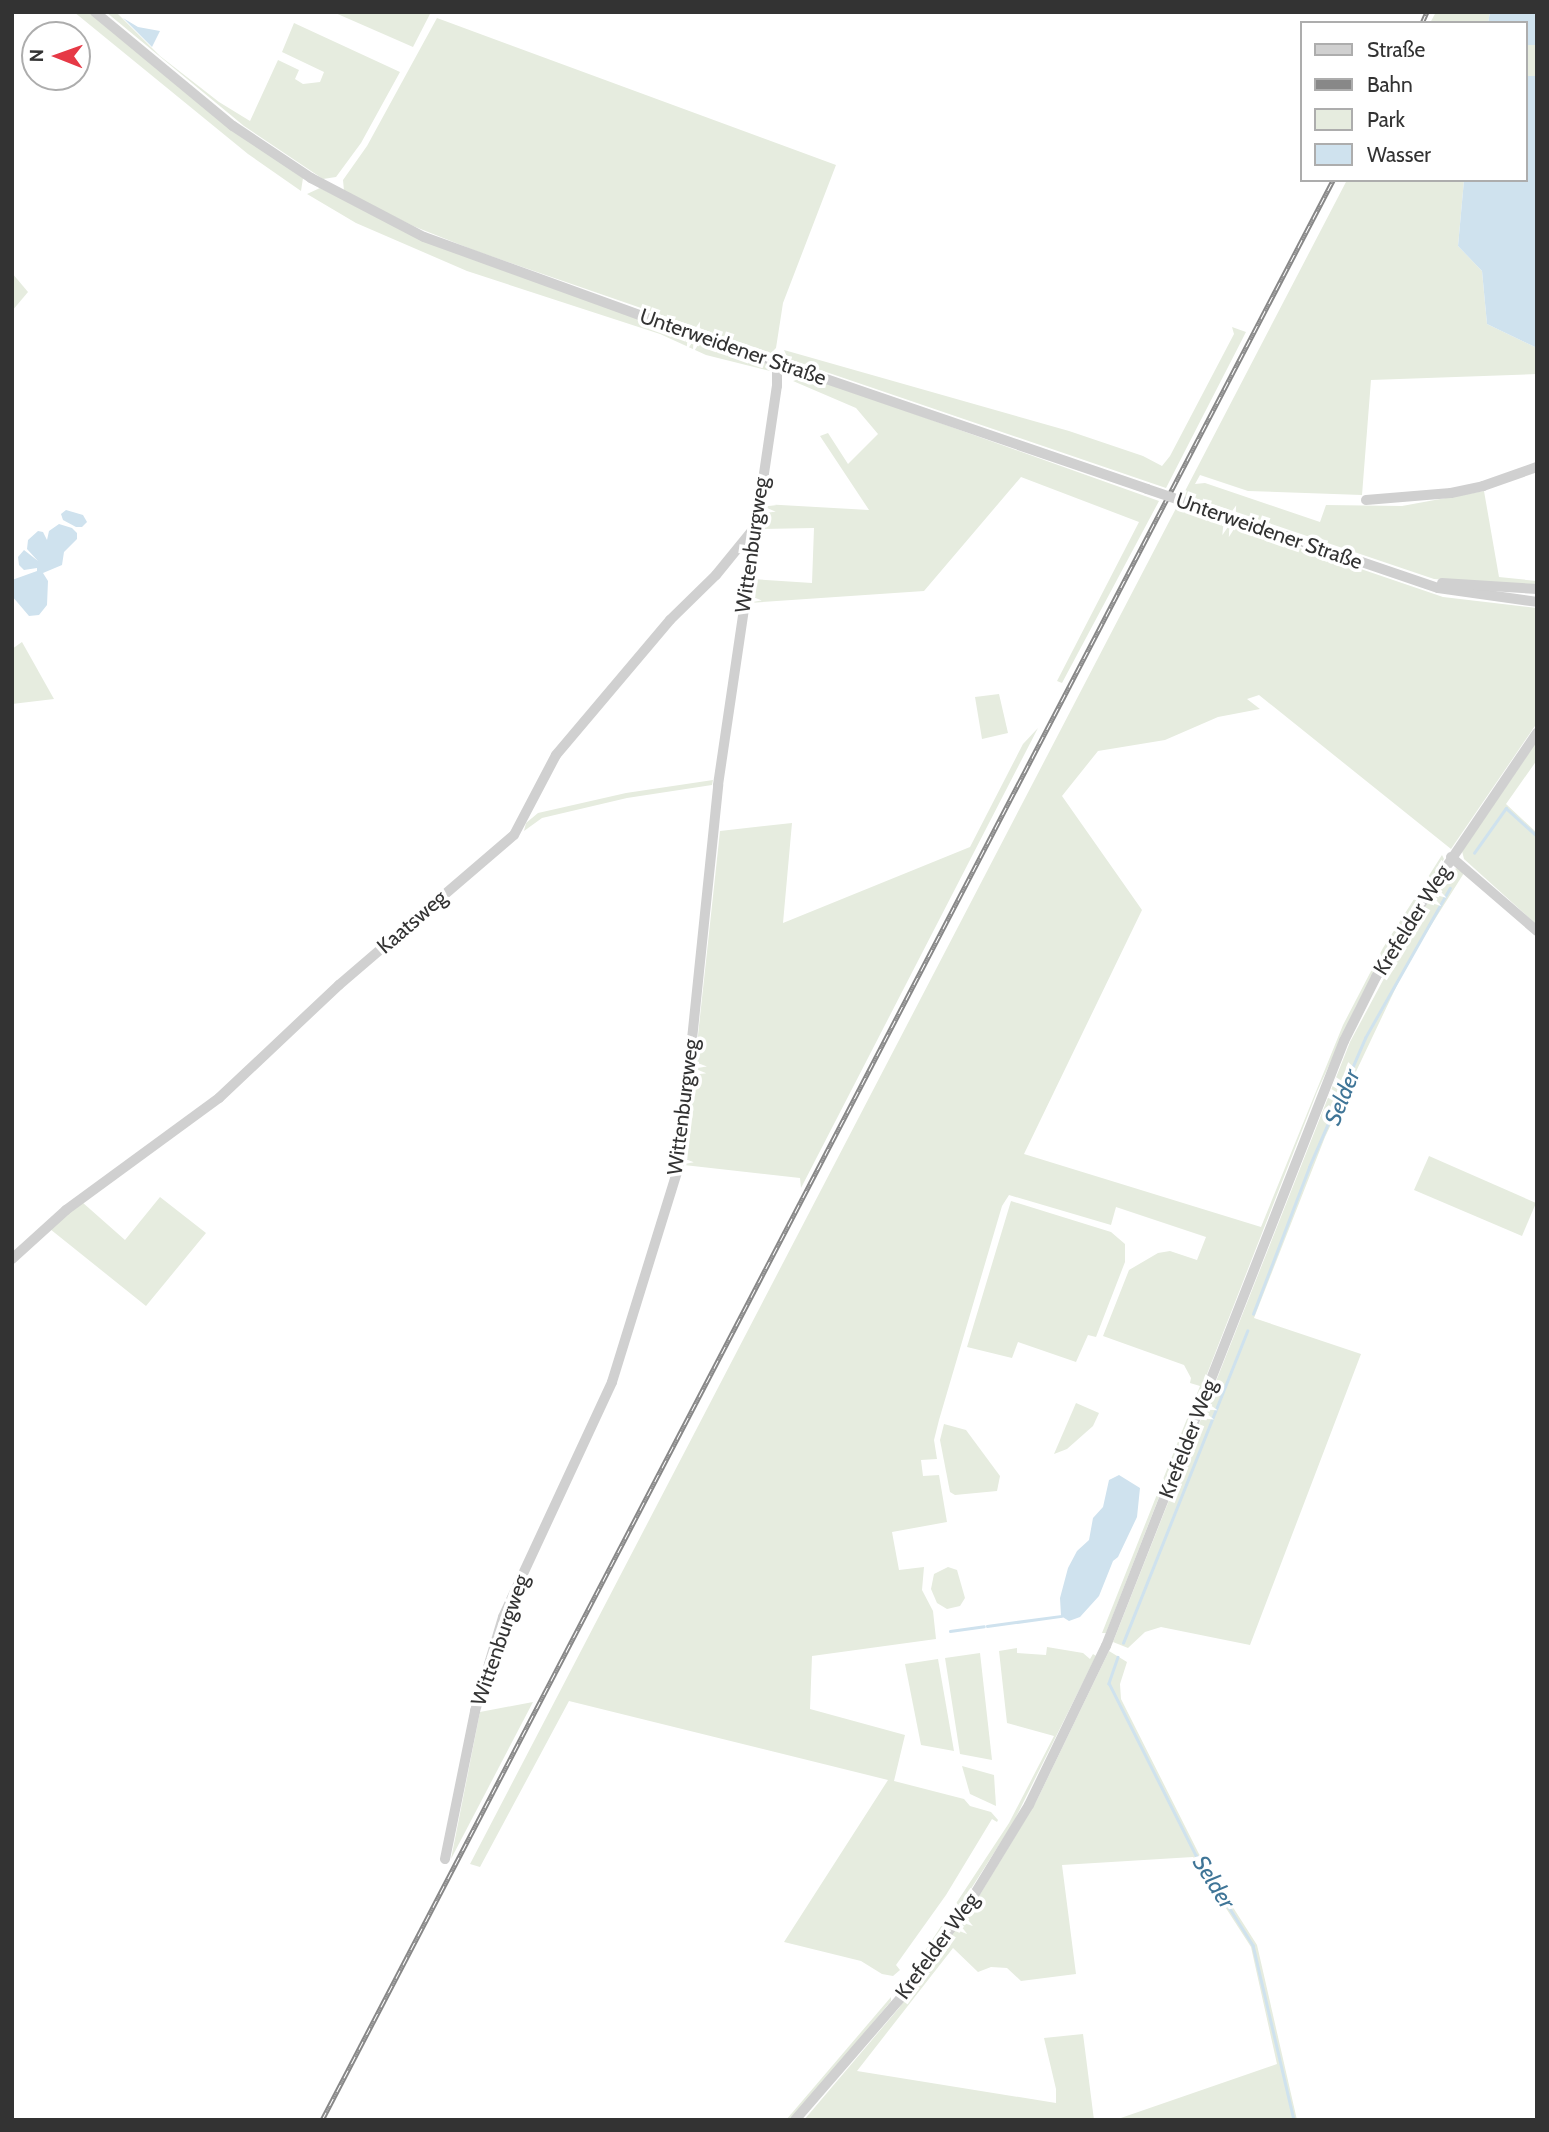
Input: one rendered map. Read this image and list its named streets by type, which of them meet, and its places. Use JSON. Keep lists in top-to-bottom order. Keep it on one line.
{"streets":{"street":["Unterweidener Straße","Wittenburgweg","Krefelder Weg","Kaatsweg"]},"crossings":[["Unterweidener Straße","Wittenburgweg"],["Wittenburgweg","Kaatsweg"]],"water":["Selder"],"legend":["Straße","Bahn","Park","Wasser"],"north":"left"}
